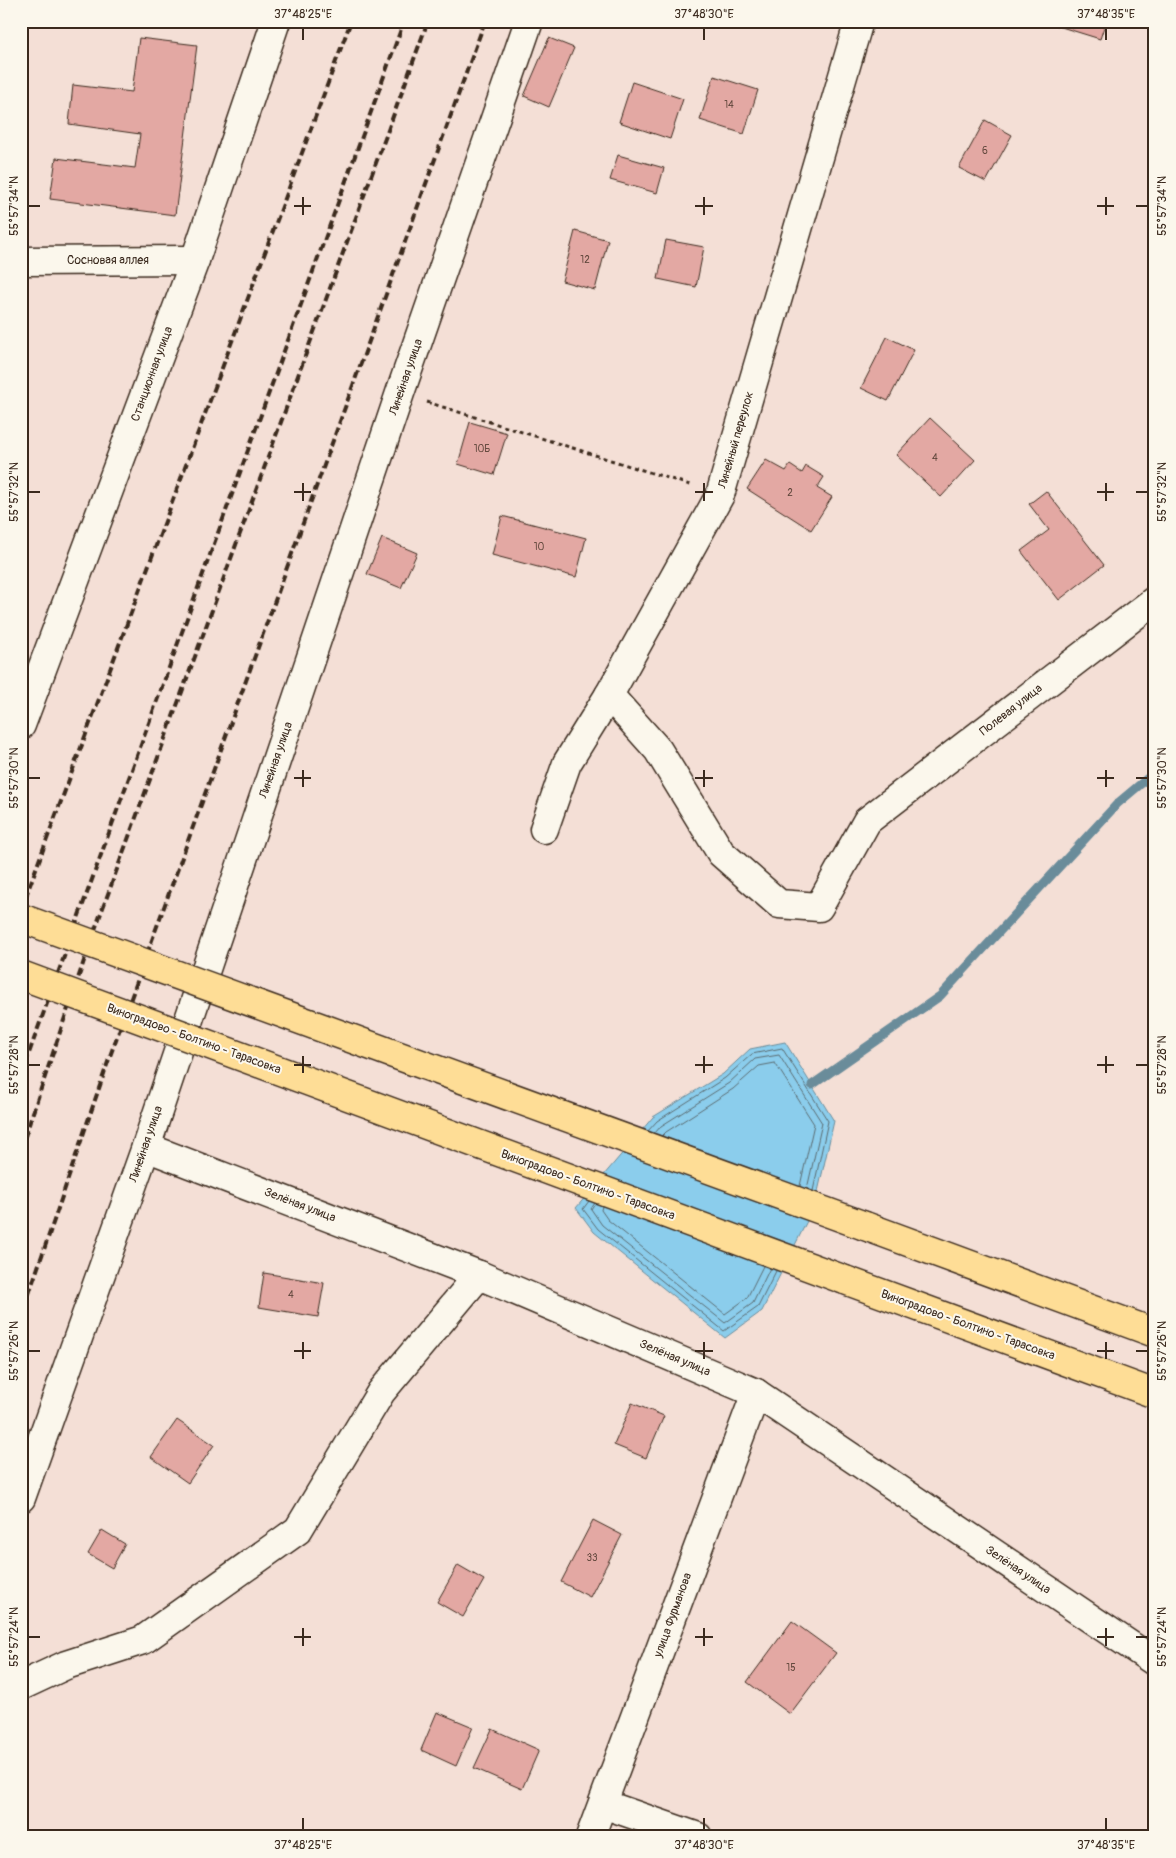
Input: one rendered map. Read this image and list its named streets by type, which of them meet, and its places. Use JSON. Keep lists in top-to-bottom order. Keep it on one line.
{"streets":{"main road":["Виноградово - Болтино - Тарасовка"],"street":["Сосновая аллея","Станционная улица","Линейная улица","Линейный переулок","Полевая улица","Зелёная улица","улица Фурманова"]},"crossings":[["Сосновая аллея","Станционная улица"],["Линейная улица","Зелёная улица"],["Линейный переулок","Полевая улица"],["Зелёная улица","улица Фурманова"]],"house_numbers":["14","6","12","10Б","4","2","10","4","33","15"],"coordinates":["37°48'25\"E","37°48'30\"E","37°48'35\"E","55°57'34\"N","55°57'32\"N","55°57'30\"N","55°57'28\"N","55°57'26\"N","55°57'24\"N"]}
